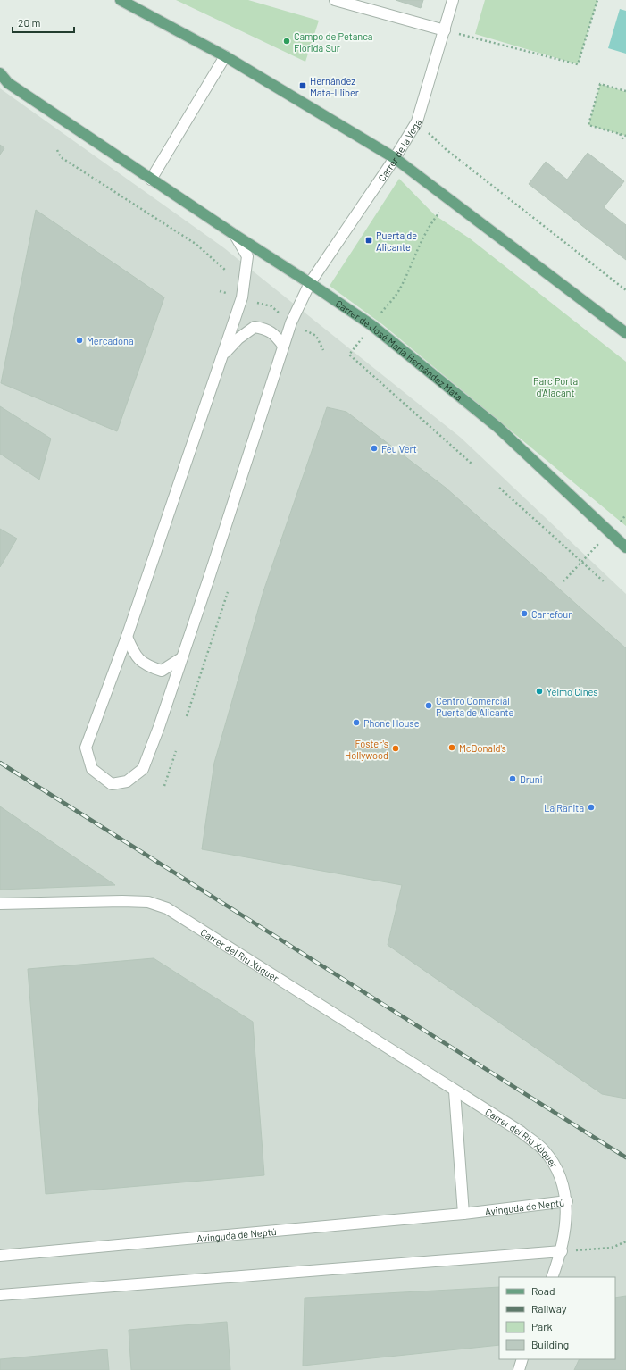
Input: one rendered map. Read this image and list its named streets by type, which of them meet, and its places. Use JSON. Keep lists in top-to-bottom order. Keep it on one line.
{"streets":{"main road":["Carrer de José María Hernández Mata"],"street":["Carrer de la Vega","Carrer del Riu Xúquer","Avinguda de Neptú"]},"crossings":[["Carrer de la Vega","Carrer de José María Hernández Mata"],["Carrer del Riu Xúquer","Avinguda de Neptú"]],"parks":["Parc Porta d'Alacant"],"places":{"other":["Campo de Petanca Florida Sur","Mercadona","Feu Vert","Carrefour","Yelmo Cines","Centro Comercial Puerta de Alicante","Phone House","McDonald's","Foster's Hollywood","Druni","La Ranita"],"transit":["Hernández Mata-Lliber","Puerta de Alicante"]},"legend":["Road","Railway","Park","Building"],"scale_bar":"20 m"}
